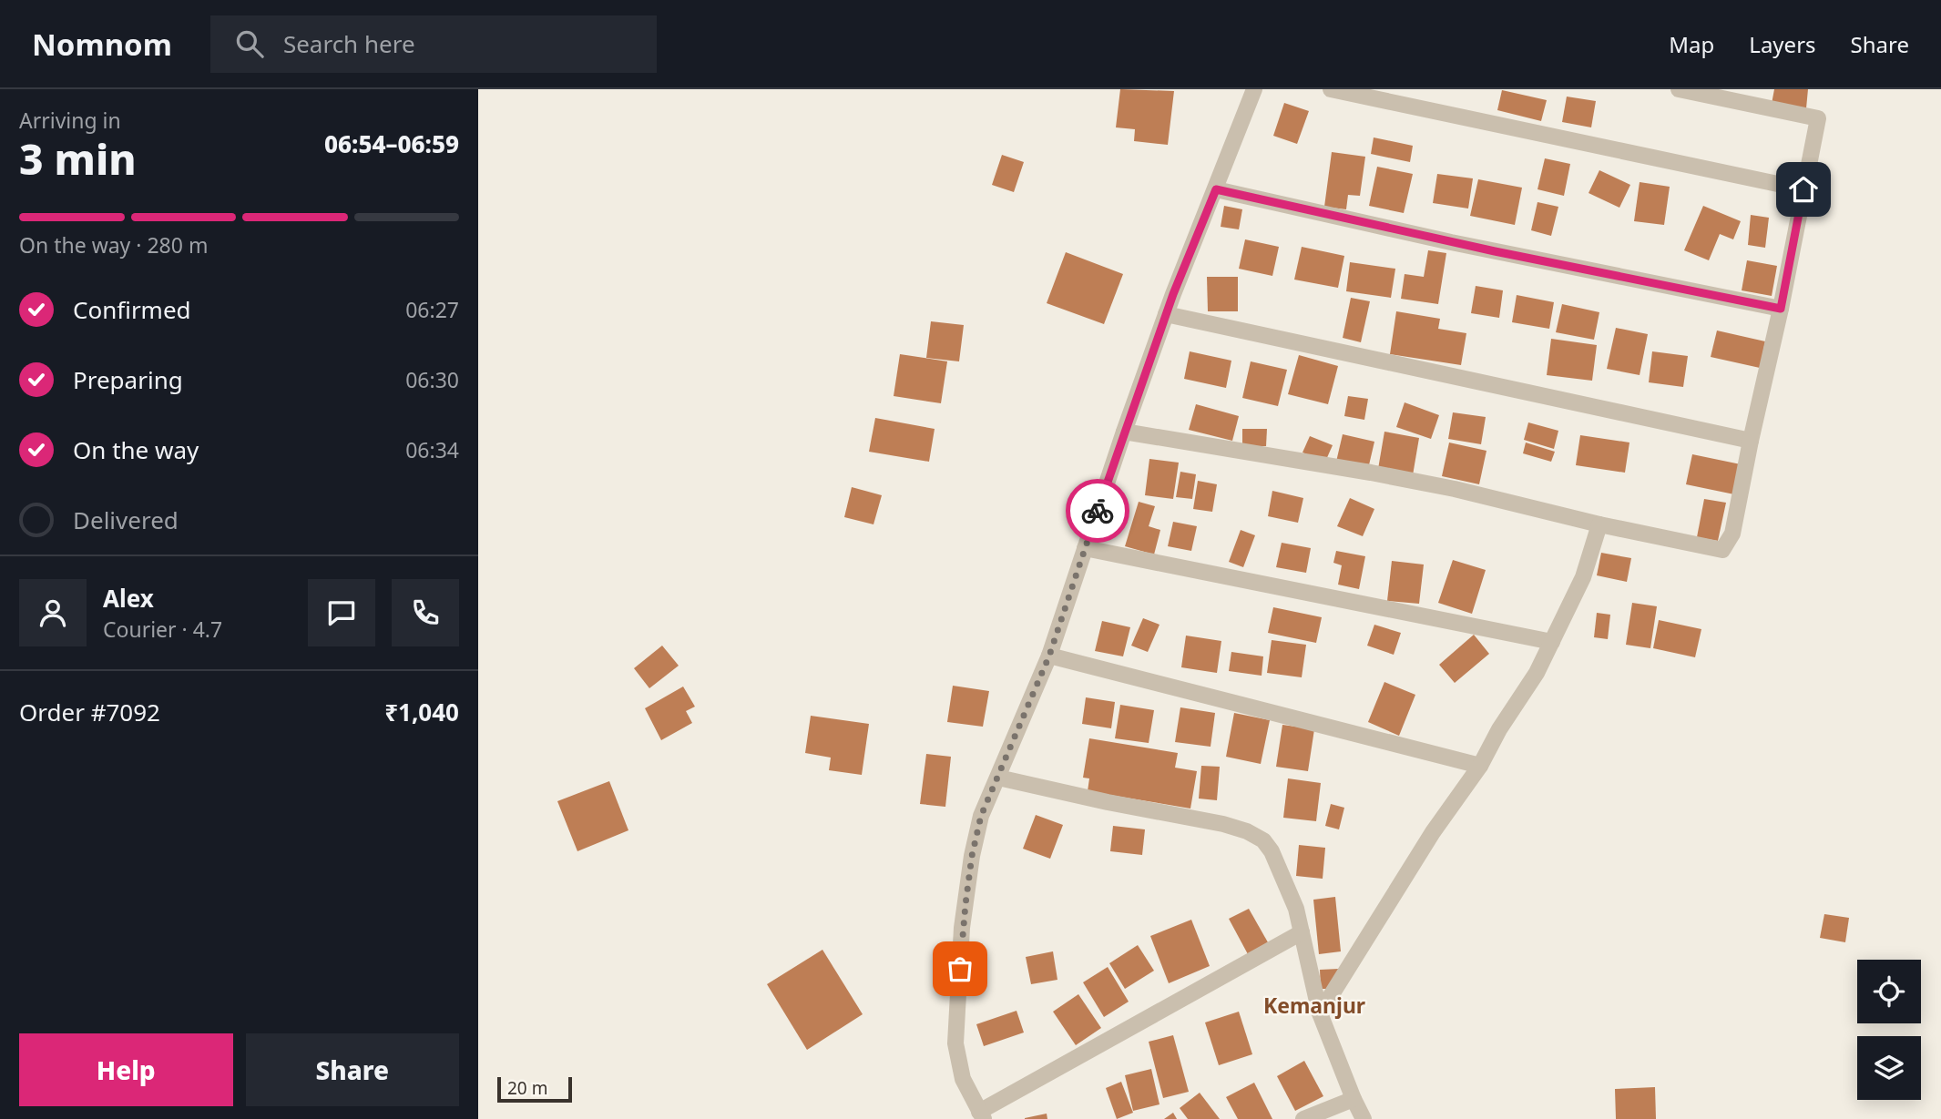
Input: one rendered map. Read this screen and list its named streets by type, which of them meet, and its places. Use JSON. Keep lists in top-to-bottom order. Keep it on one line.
{"districts":["Kemanjur"],"scale_bar":"20 m","page":{"header":"Nomnom","search":"Search here","nav":["Map","Layers","Share"],"heading":["3 min","Arriving in","06:54–06:59"],"panel":["Alex","Courier · 4.7","Order #7092","₹1,040"],"bar":"On the way · 280 m","list":[["Confirmed","06:27"],["Preparing","06:30"],["On the way","06:34"],"Delivered"],"buttons":["Help","Share"],"scale":"20 m"}}
